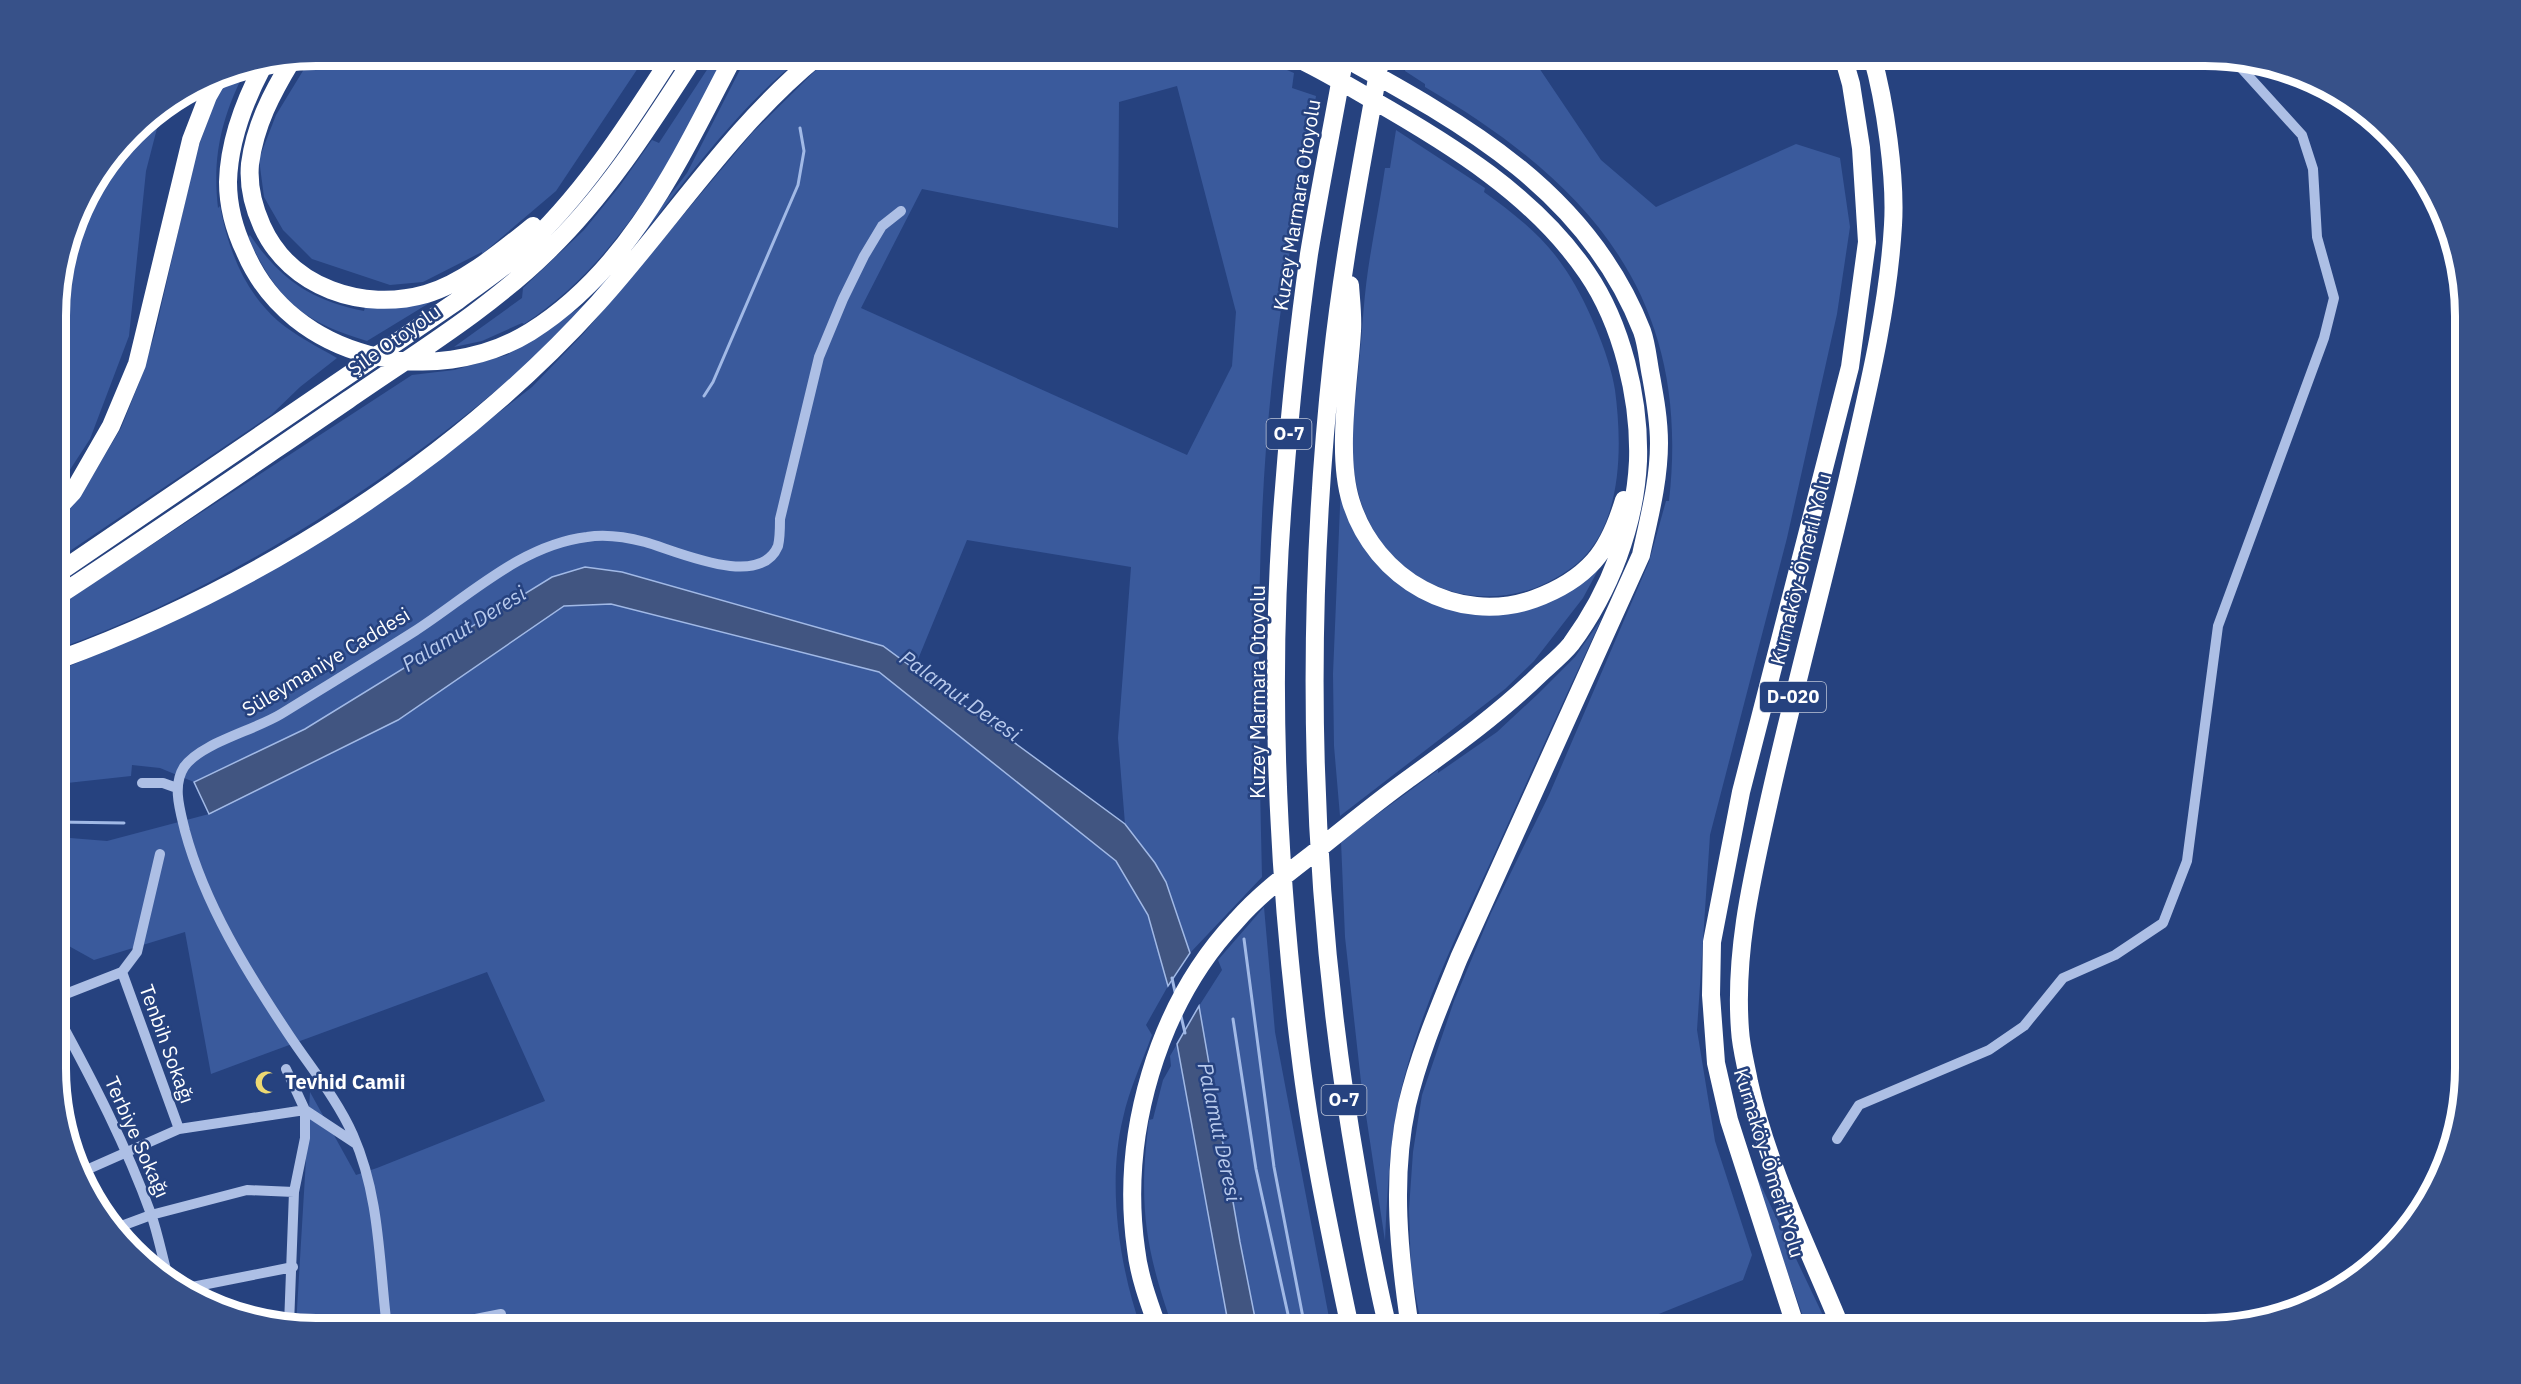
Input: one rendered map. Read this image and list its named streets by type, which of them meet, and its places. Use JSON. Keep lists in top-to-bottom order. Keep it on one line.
{"streets":{"highway":["Kuzey Marmara Otoyolu","Şile Otoyolu","O-7","Kurnaköy-Ömerli Yolu","D-020"],"street":["Süleymaniye Caddesi","Tenbih Sokağı","Terbiye Sokağı"]},"water":["Palamut Deresi"],"places":{"mosque":["Tevhid Camii"]}}
